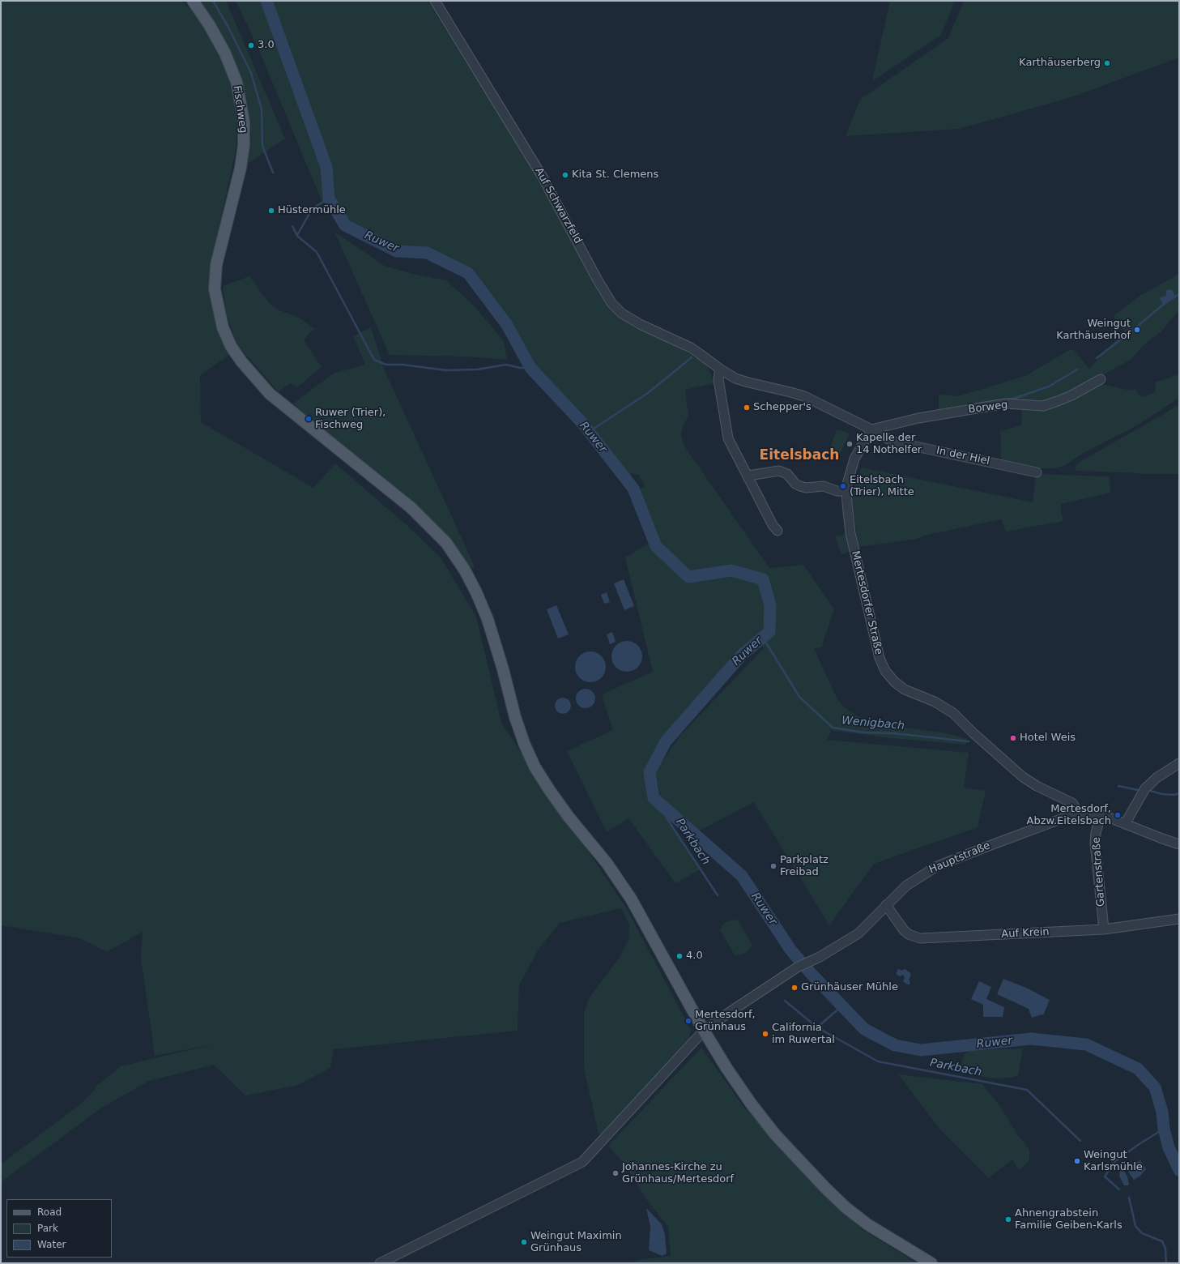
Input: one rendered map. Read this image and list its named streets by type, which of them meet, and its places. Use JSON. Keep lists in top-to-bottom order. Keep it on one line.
{"streets":{"main road":["Fischweg"],"street":["Auf Schwarzfeld","Borweg","In der Hiel","Mertesdorfer Straße","Hauptstraße","Gartenstraße","Auf Krein"]},"crossings":[["Fischweg","Hauptstraße"],["Auf Schwarzfeld","Borweg"],["Auf Schwarzfeld","In der Hiel"],["Auf Schwarzfeld","Mertesdorfer Straße"],["Borweg","In der Hiel"],["Borweg","Mertesdorfer Straße"],["In der Hiel","Mertesdorfer Straße"],["Mertesdorfer Straße","Hauptstraße"],["Hauptstraße","Gartenstraße"],["Hauptstraße","Auf Krein"],["Gartenstraße","Auf Krein"]],"districts":["Eitelsbach"],"water":["Ruwer","Wenigbach","Parkbach"],"places":["3.0","Karthäuserberg","Kita St. Clemens","Hüstermühle","Weingut Karthäuserhof","Schepper's","Ruwer (Trier), Fischweg","Kapelle der 14 Nothelfer","Eitelsbach (Trier), Mitte","Hotel Weis","Mertesdorf, Abzw.Eitelsbach","Parkplatz Freibad","4.0","Grünhäuser Mühle","Mertesdorf, Grünhaus","California im Ruwertal","Weingut Karlsmühle","Johannes-Kirche zu Grünhaus/Mertesdorf","Ahnengrabstein Familie Geiben-Karls","Weingut Maximin Grünhaus"],"legend":["Road","Park","Water"]}
